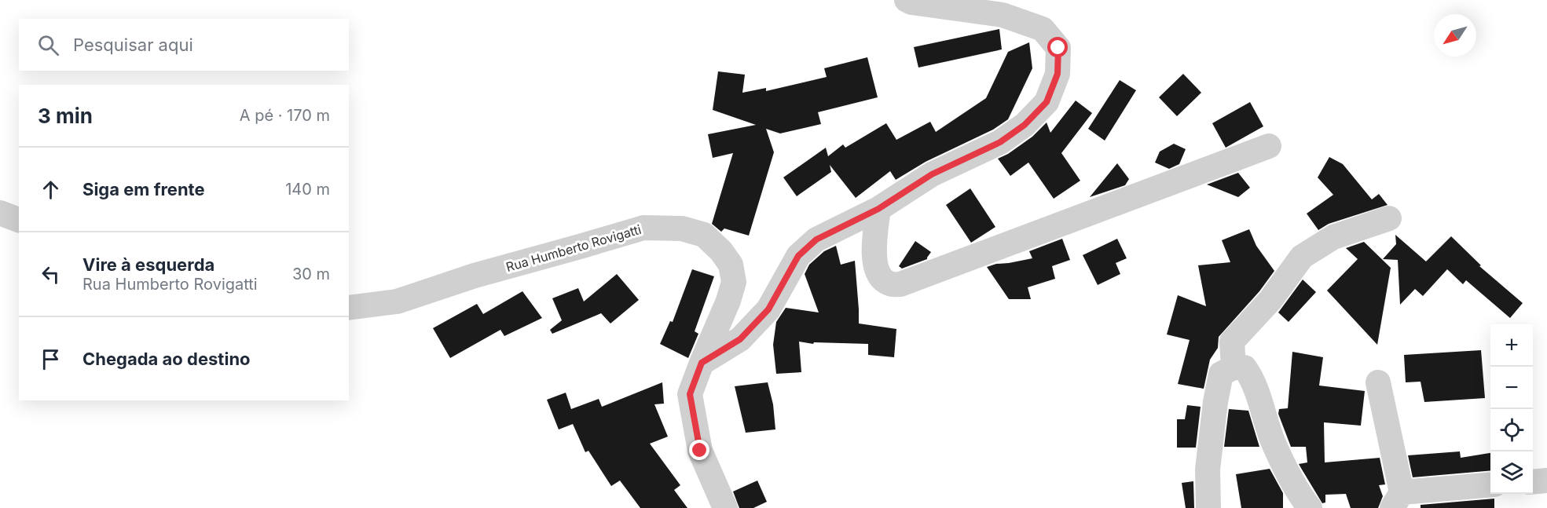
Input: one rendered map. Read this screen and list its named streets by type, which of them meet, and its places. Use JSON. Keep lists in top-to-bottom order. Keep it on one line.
{"streets":{"street":["Rua Humberto Rovigatti"]},"north":"bottom left","page":{"search":"Pesquisar aqui","heading":["3 min","A pé · 170 m"],"list":[["Siga em frente","140 m"],["Vire à esquerda","Rua Humberto Rovigatti","30 m"],"Chegada ao destino"],"map_buttons":["+","−"]}}
